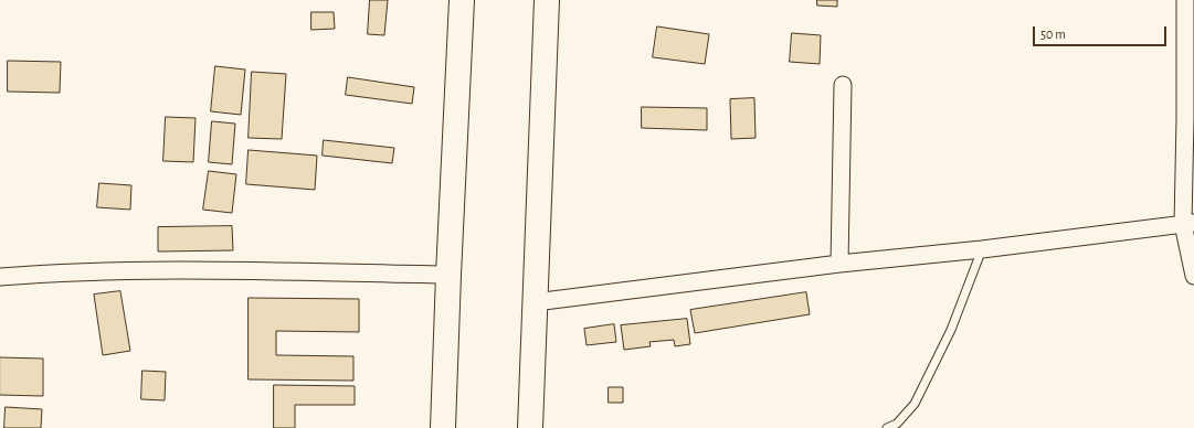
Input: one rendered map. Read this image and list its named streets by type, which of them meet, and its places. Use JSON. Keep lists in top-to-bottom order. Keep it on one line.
{"scale_bar":"50 m"}
